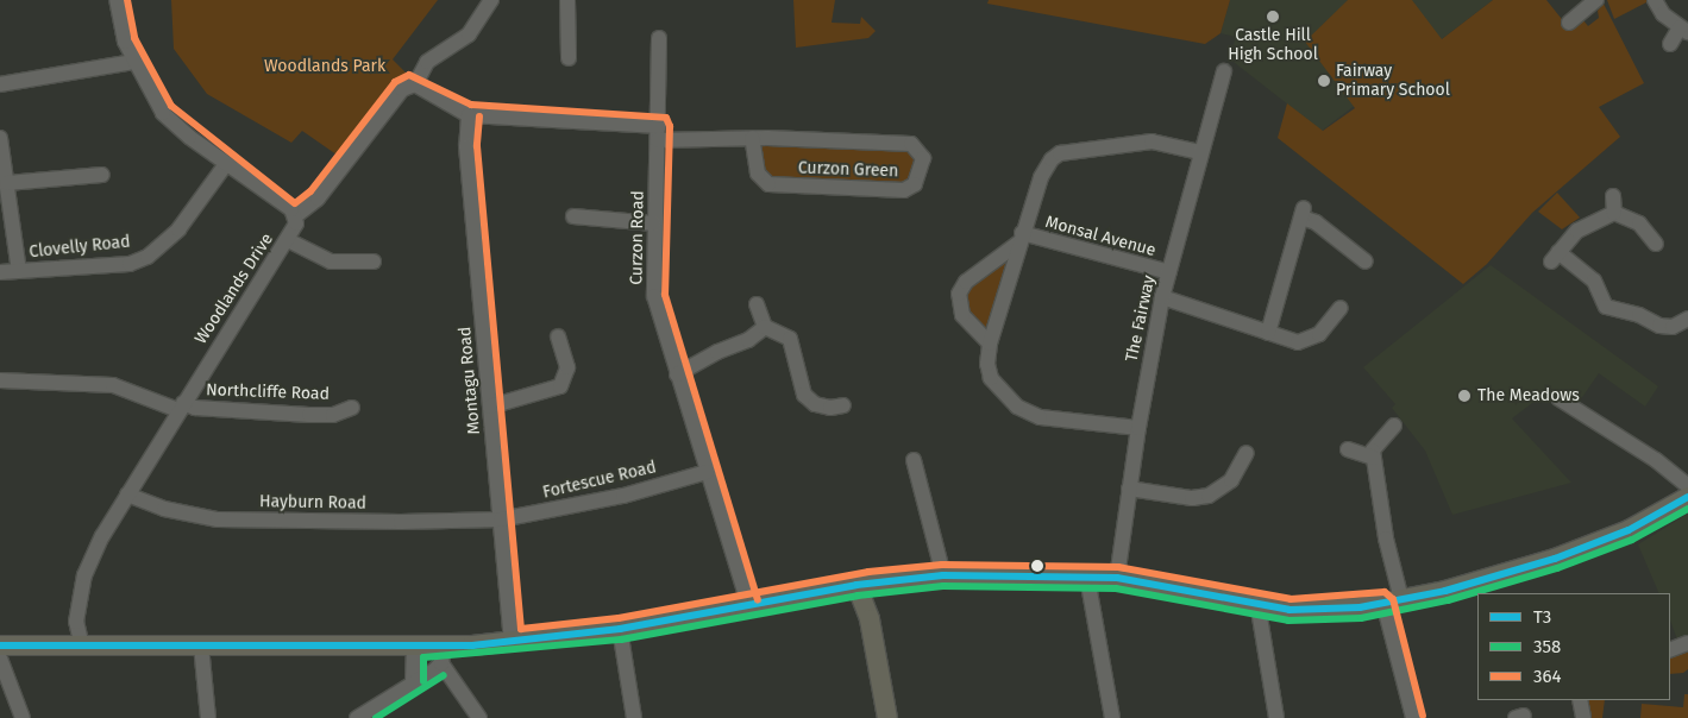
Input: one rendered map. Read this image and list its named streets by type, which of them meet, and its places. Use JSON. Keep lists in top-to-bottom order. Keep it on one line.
{"streets":{"street":["Curzon Green","Monsal Avenue","Curzon Road","Clovelly Road","Woodlands Drive","The Fairway","Montagu Road","Northcliffe Road","Fortescue Road","Hayburn Road"]},"crossings":[["Curzon Green","Curzon Road"],["Curzon Green","Montagu Road"],["Monsal Avenue","The Fairway"],["Curzon Road","Fortescue Road"],["Woodlands Drive","Northcliffe Road"],["Woodlands Drive","Hayburn Road"],["Montagu Road","Fortescue Road"],["Montagu Road","Hayburn Road"],["Fortescue Road","Hayburn Road"]],"parks":["Woodlands Park"],"places":["Castle Hill High School","Fairway Primary School","The Meadows"],"lines":["transit line 364","transit line T3","transit line 358"],"legend":["T3","358","364"]}
